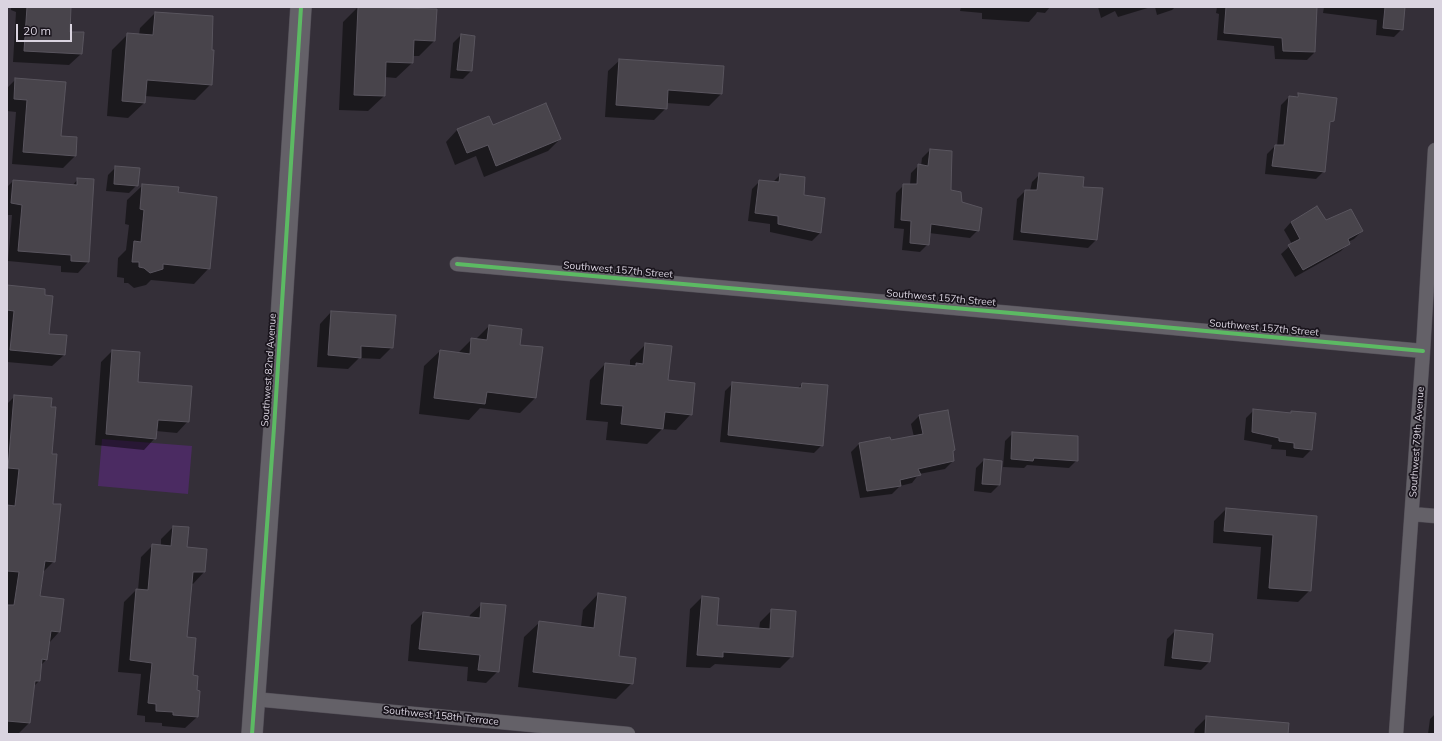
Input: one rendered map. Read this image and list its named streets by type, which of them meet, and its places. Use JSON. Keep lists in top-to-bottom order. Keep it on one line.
{"streets":{"street":["Southwest 157th Street","Southwest 82nd Avenue","Southwest 79th Avenue","Southwest 158th Terrace"]},"crossings":[["Southwest 157th Street","Southwest 79th Avenue"],["Southwest 82nd Avenue","Southwest 158th Terrace"]],"scale_bar":"20 m"}
